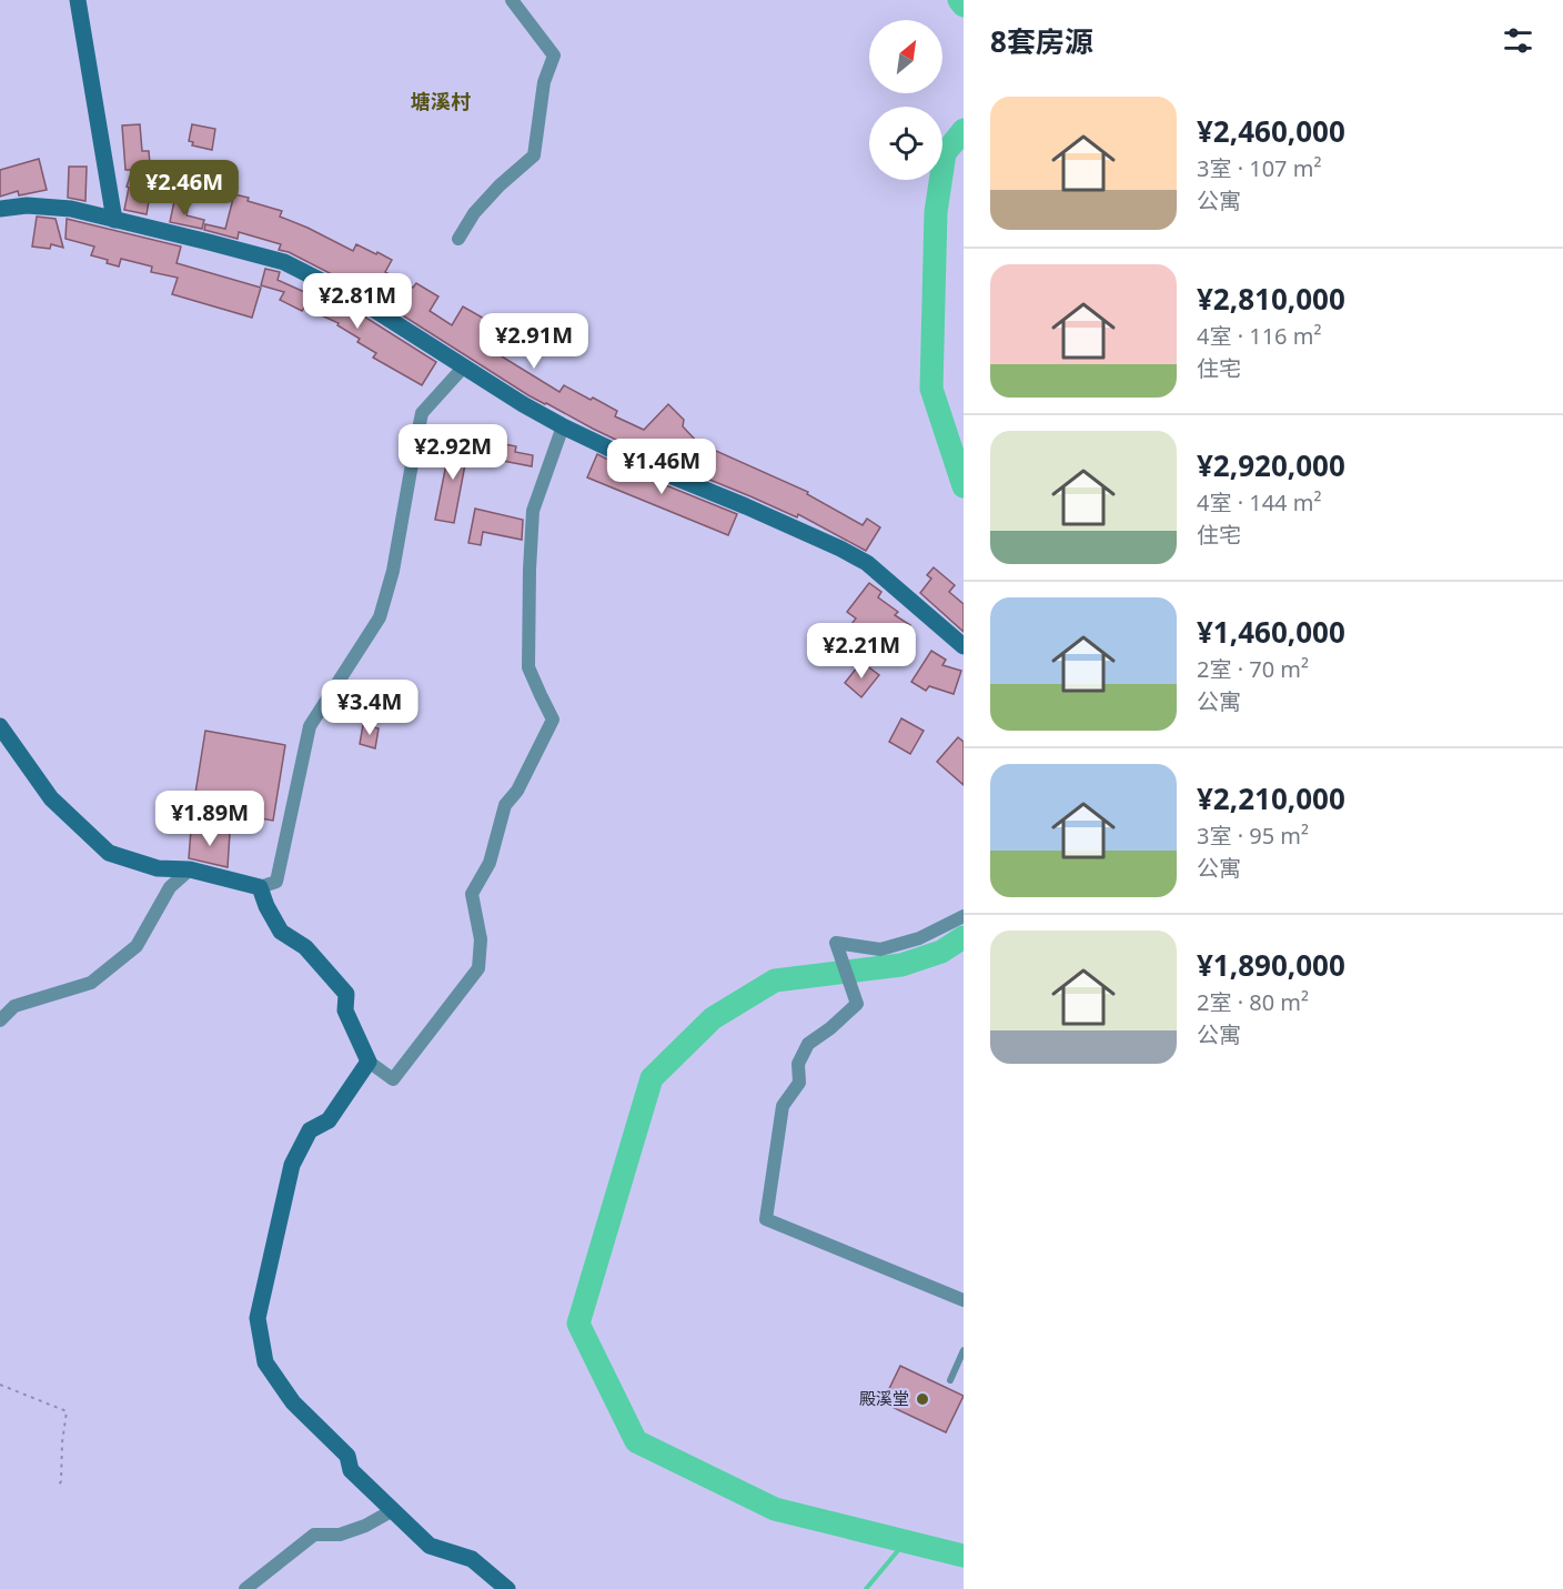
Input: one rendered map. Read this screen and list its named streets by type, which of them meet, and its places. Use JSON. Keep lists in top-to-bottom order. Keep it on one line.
{"districts":["塘溪村"],"places":["殿溪堂"],"north":"top right","page":{"heading":"8套房源","list":[{"name":"¥2,460,000","note":"3室 · 107 m² · 公寓"},{"name":"¥2,810,000","note":"4室 · 116 m² · 住宅"},{"name":"¥2,920,000","note":"4室 · 144 m² · 住宅"},{"name":"¥1,460,000","note":"2室 · 70 m² · 公寓"},{"name":"¥2,210,000","note":"3室 · 95 m² · 公寓"},{"name":"¥1,890,000","note":"2室 · 80 m² · 公寓"}],"price":["¥2.46M","¥2.81M","¥2.91M","¥2.92M","¥1.46M","¥2.21M","¥3.4M","¥1.89M"]}}
